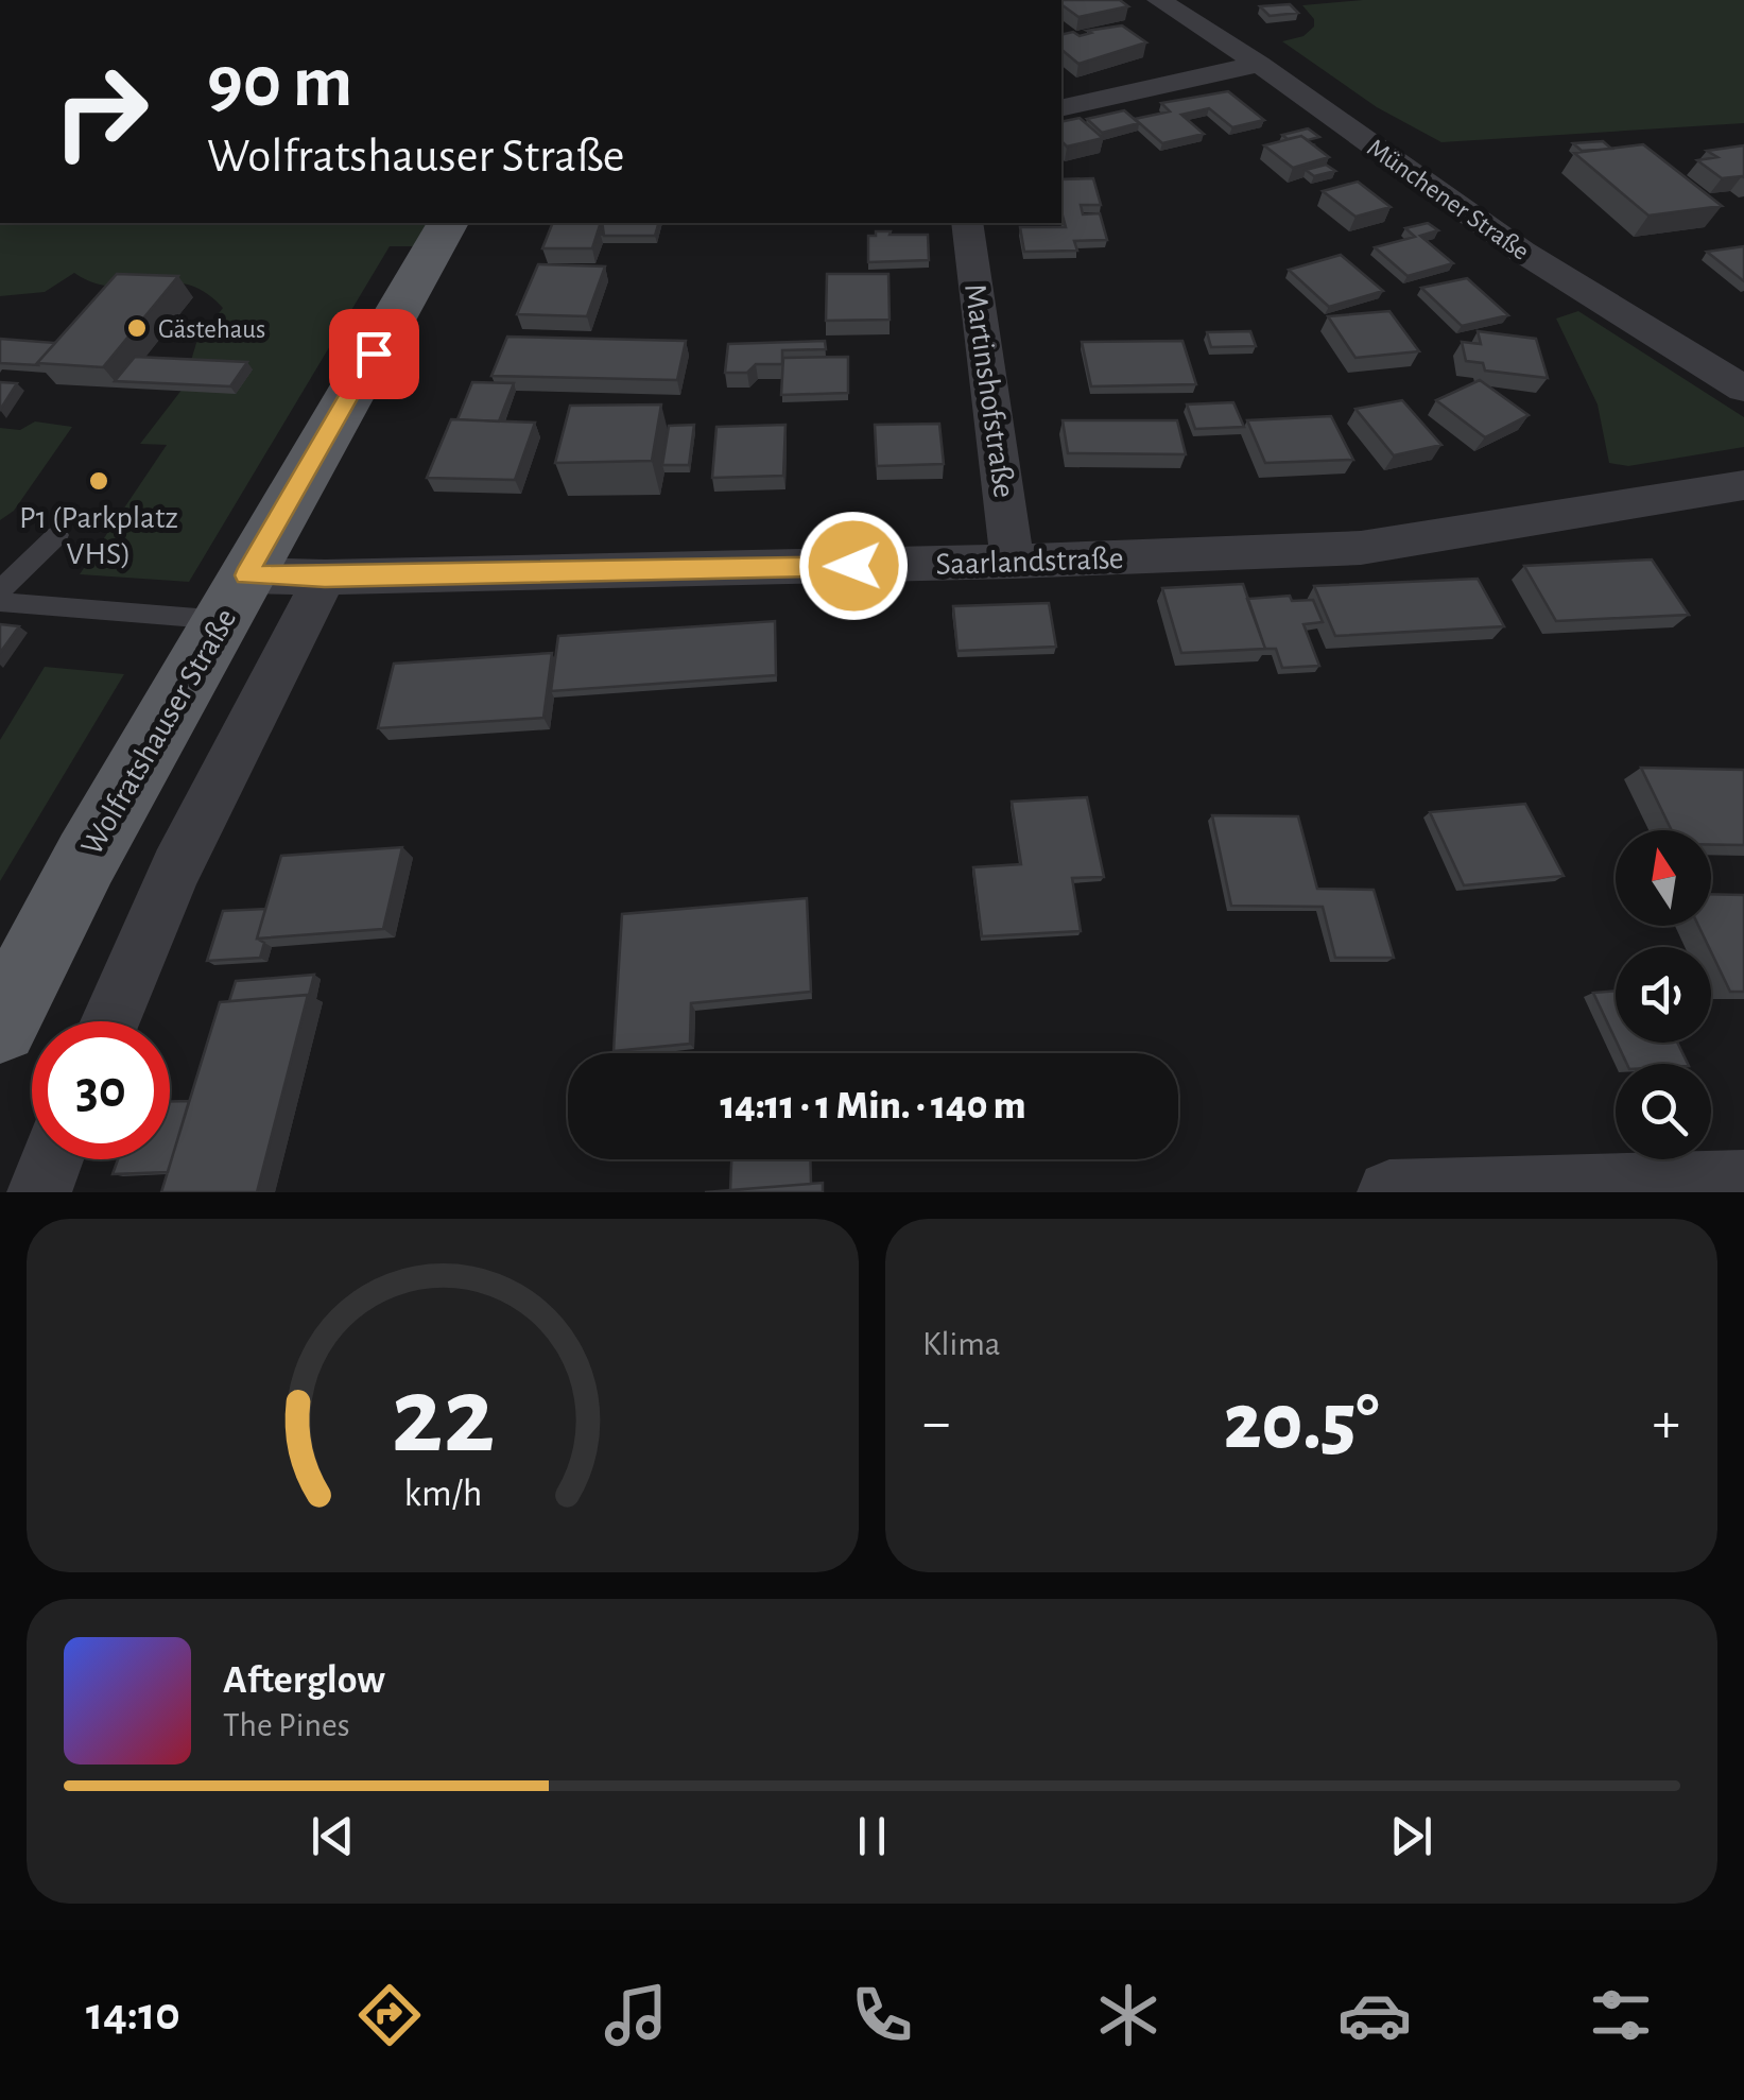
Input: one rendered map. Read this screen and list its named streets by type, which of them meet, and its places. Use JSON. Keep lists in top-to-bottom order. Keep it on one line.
{"streets":{"main road":["Wolfratshauser Straße"],"street":["Münchener Straße","Martinshofstraße","Saarlandstraße"]},"crossings":[["Martinshofstraße","Saarlandstraße"],["Saarlandstraße","Wolfratshauser Straße"]],"places":["Gästehaus","P1 (Parkplatz VHS)"],"north":"top","page":{"turn":["90 m","Wolfratshauser Straße"],"limit":"30","trip":"14:11 · 1 Min. · 140 m","tile":"Klima","heat":["−","20.5°","+"],"song":["Afterglow","The Pines"],"tabs":"14:10","gauge":["22","km/h"]}}
